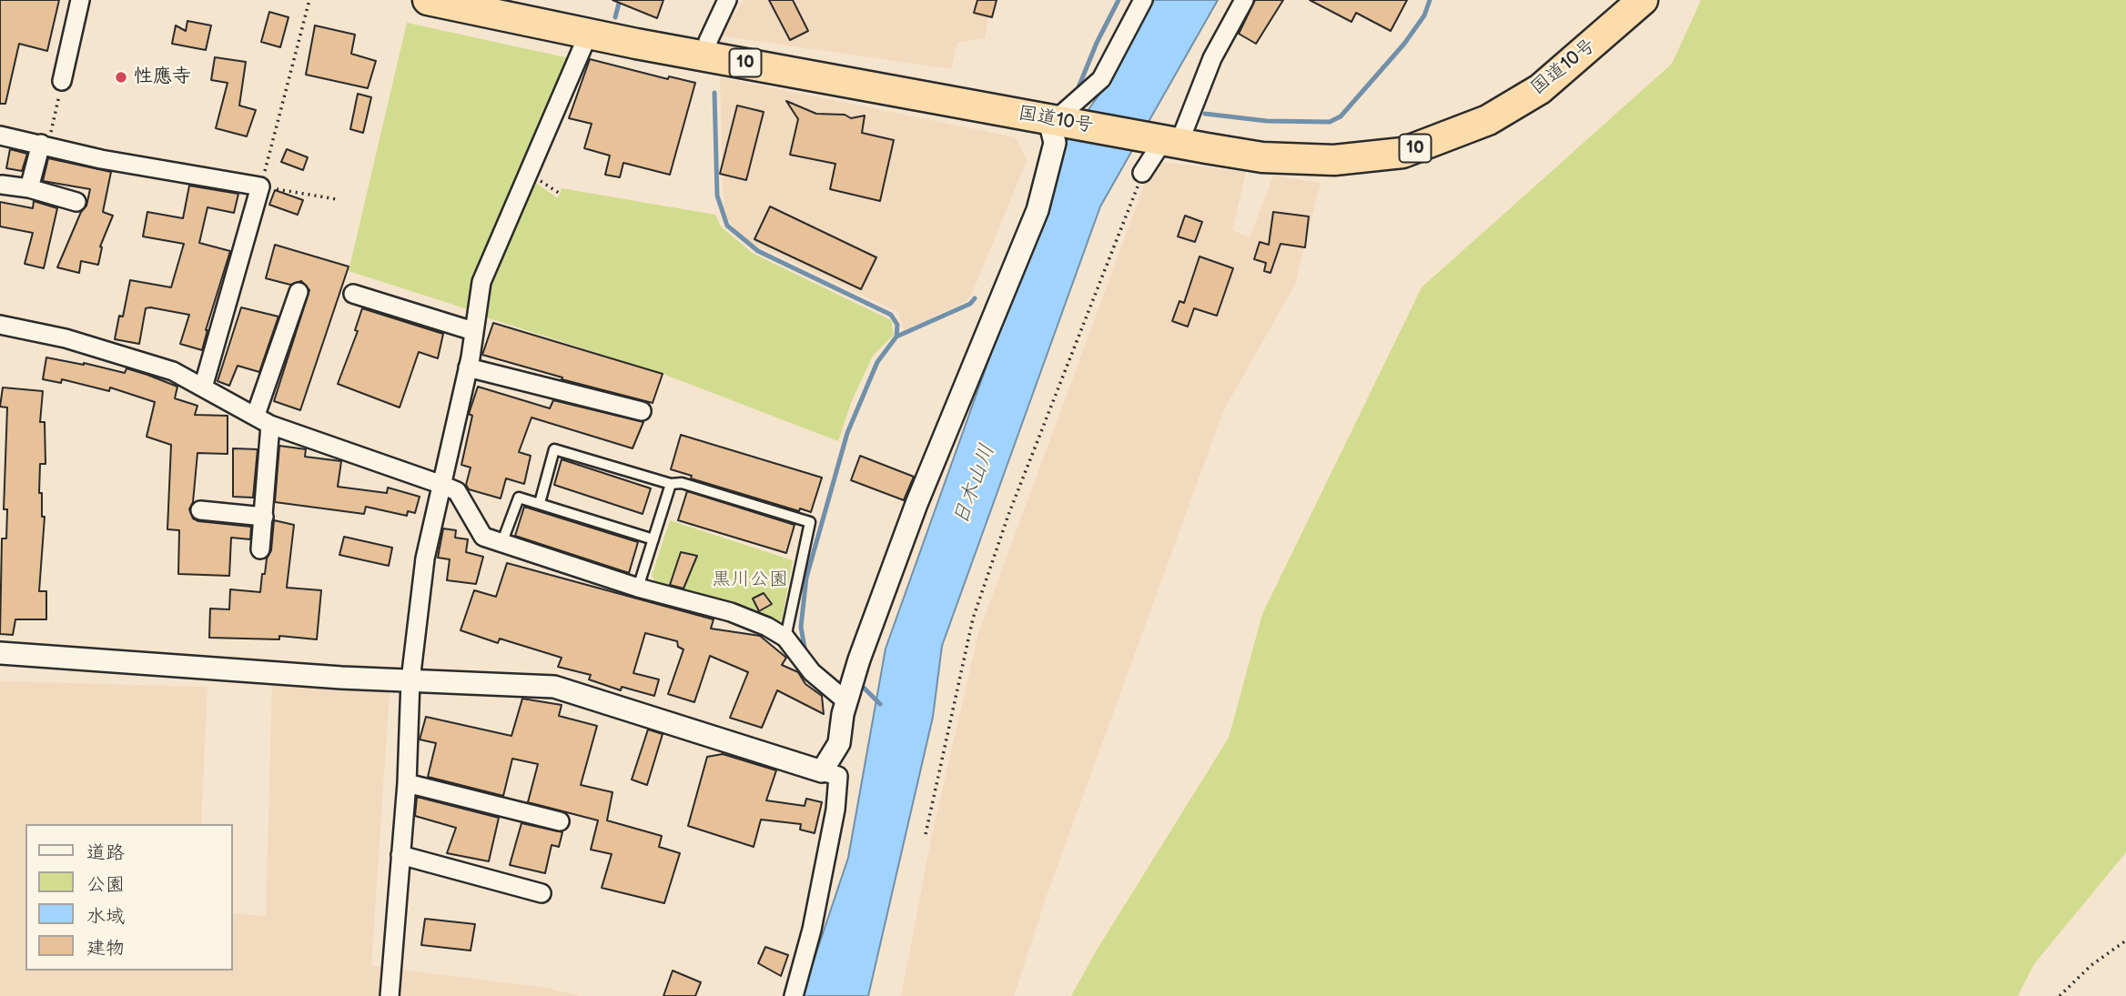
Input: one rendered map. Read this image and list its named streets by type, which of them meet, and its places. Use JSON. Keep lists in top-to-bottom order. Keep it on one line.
{"streets":{"highway":["10","国道10号"]},"water":["日木山川"],"parks":["黒川公園"],"places":["性應寺"],"legend":["道路","公園","水域","建物"]}
